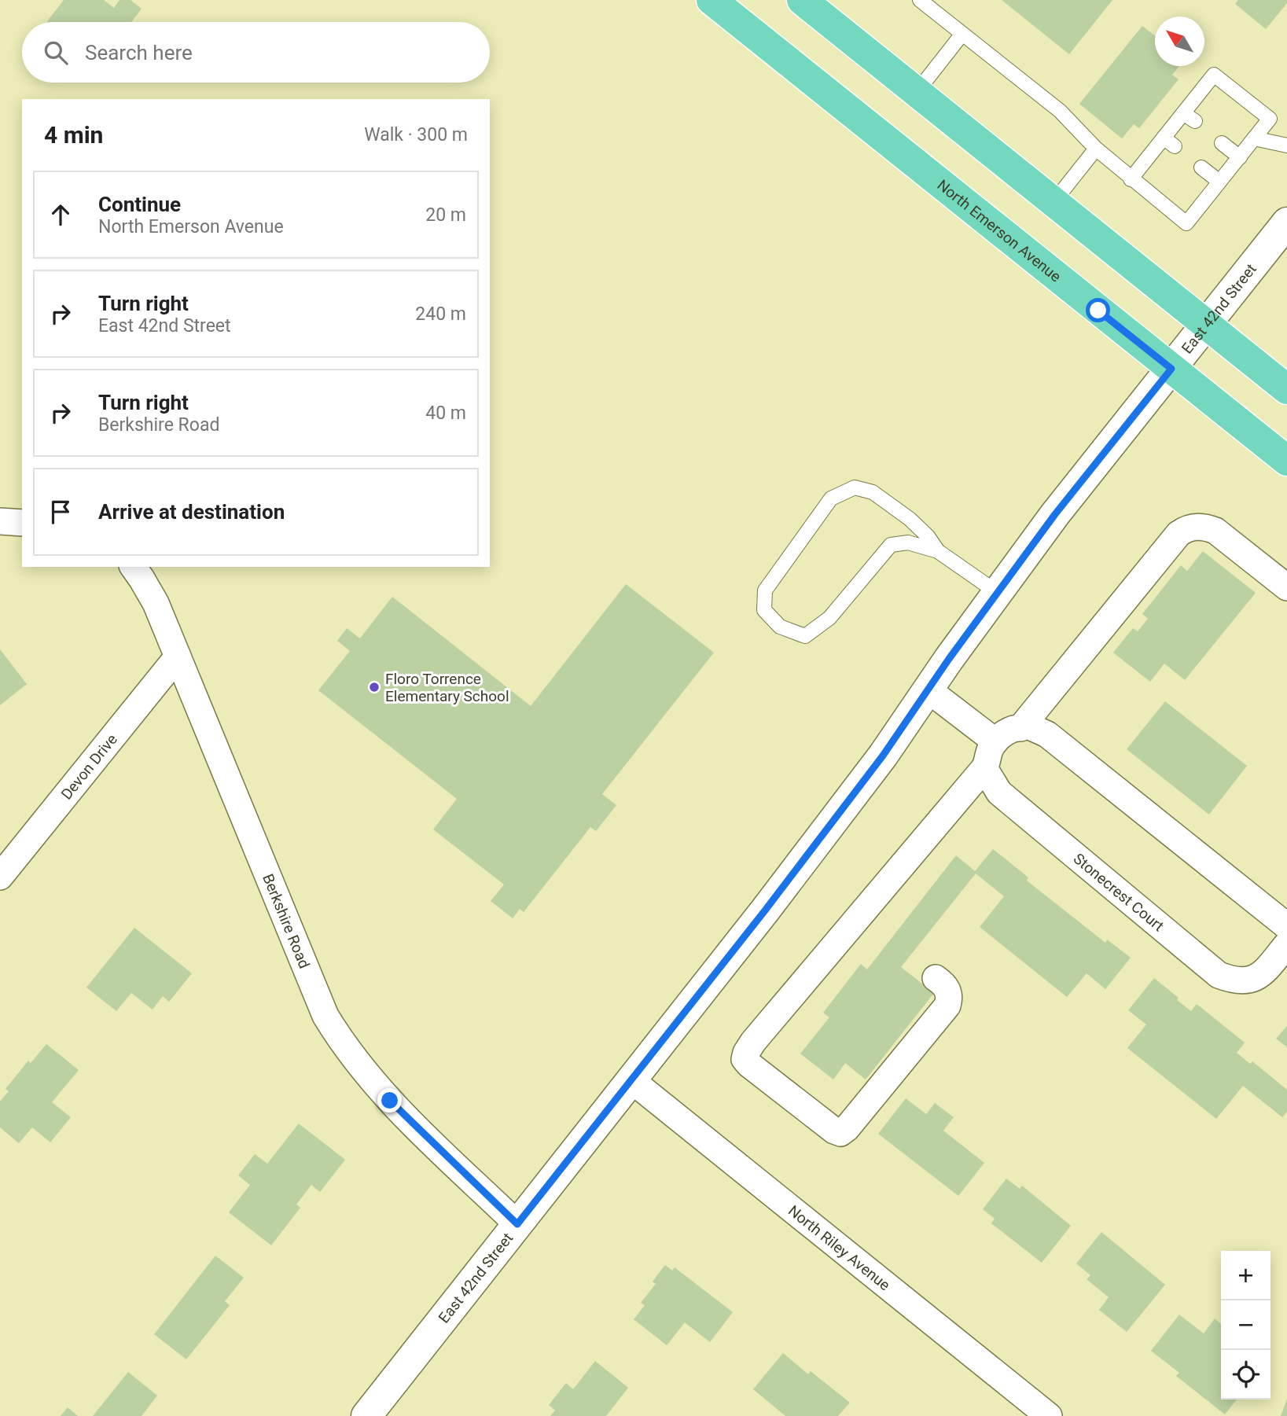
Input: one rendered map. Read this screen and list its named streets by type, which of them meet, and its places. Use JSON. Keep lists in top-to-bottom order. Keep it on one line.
{"streets":{"main road":["North Emerson Avenue"],"street":["East 42nd Street","Devon Drive","Stonecrest Court","Berkshire Road","North Riley Avenue"]},"crossings":[["North Emerson Avenue","East 42nd Street"],["East 42nd Street","Berkshire Road"],["East 42nd Street","North Riley Avenue"],["Devon Drive","Berkshire Road"]],"places":["Floro Torrence Elementary School"],"north":"top left","page":{"search":"Search here","heading":["4 min","Walk · 300 m"],"list":[["Continue","North Emerson Avenue","20 m"],["Turn right","East 42nd Street","240 m"],["Turn right","Berkshire Road","40 m"],"Arrive at destination"],"map_buttons":["+","−"]}}
